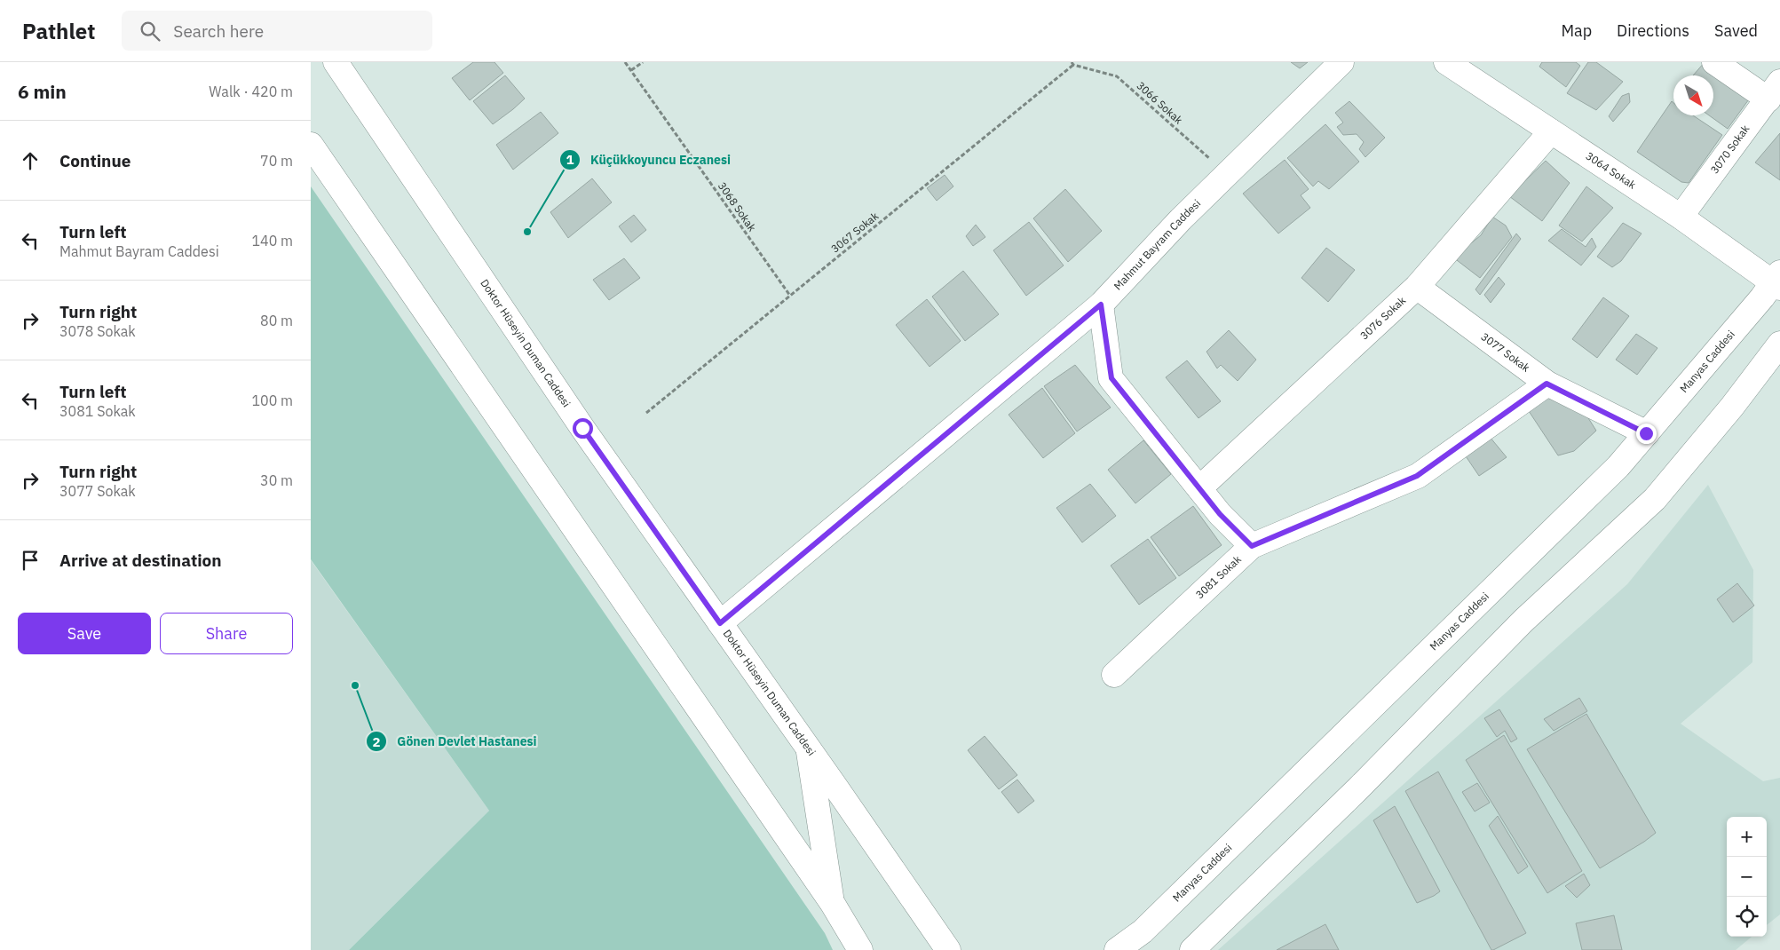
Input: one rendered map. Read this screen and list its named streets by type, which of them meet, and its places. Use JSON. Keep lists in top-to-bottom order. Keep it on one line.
{"streets":{"main road":["3070 Sokak","3064 Sokak","Mahmut Bayram Caddesi","3076 Sokak","Doktor Hüseyin Duman Caddesi","3077 Sokak","Manyas Caddesi","3081 Sokak"],"path":["3066 Sokak","3068 Sokak","3067 Sokak"]},"crossings":[["3066 Sokak","3067 Sokak"],["3066 Sokak","Mahmut Bayram Caddesi"],["3070 Sokak","3064 Sokak"],["3064 Sokak","3076 Sokak"],["3064 Sokak","Manyas Caddesi"],["3068 Sokak","3067 Sokak"],["Mahmut Bayram Caddesi","Doktor Hüseyin Duman Caddesi"],["3076 Sokak","3077 Sokak"],["3077 Sokak","Manyas Caddesi"],["3077 Sokak","3081 Sokak"]],"places":["Küçükkoyuncu Eczanesi","Gönen Devlet Hastanesi"],"north":"bottom right","page":{"header":"Pathlet","search":"Search here","nav":["Map","Directions","Saved"],"heading":["6 min","Walk · 420 m"],"list":[["Continue","70 m"],["Turn left","Mahmut Bayram Caddesi","140 m"],["Turn right","3078 Sokak","80 m"],["Turn left","3081 Sokak","100 m"],["Turn right","3077 Sokak","30 m"],"Arrive at destination"],"buttons":["Save","Share"],"map_buttons":["+","−"]}}
